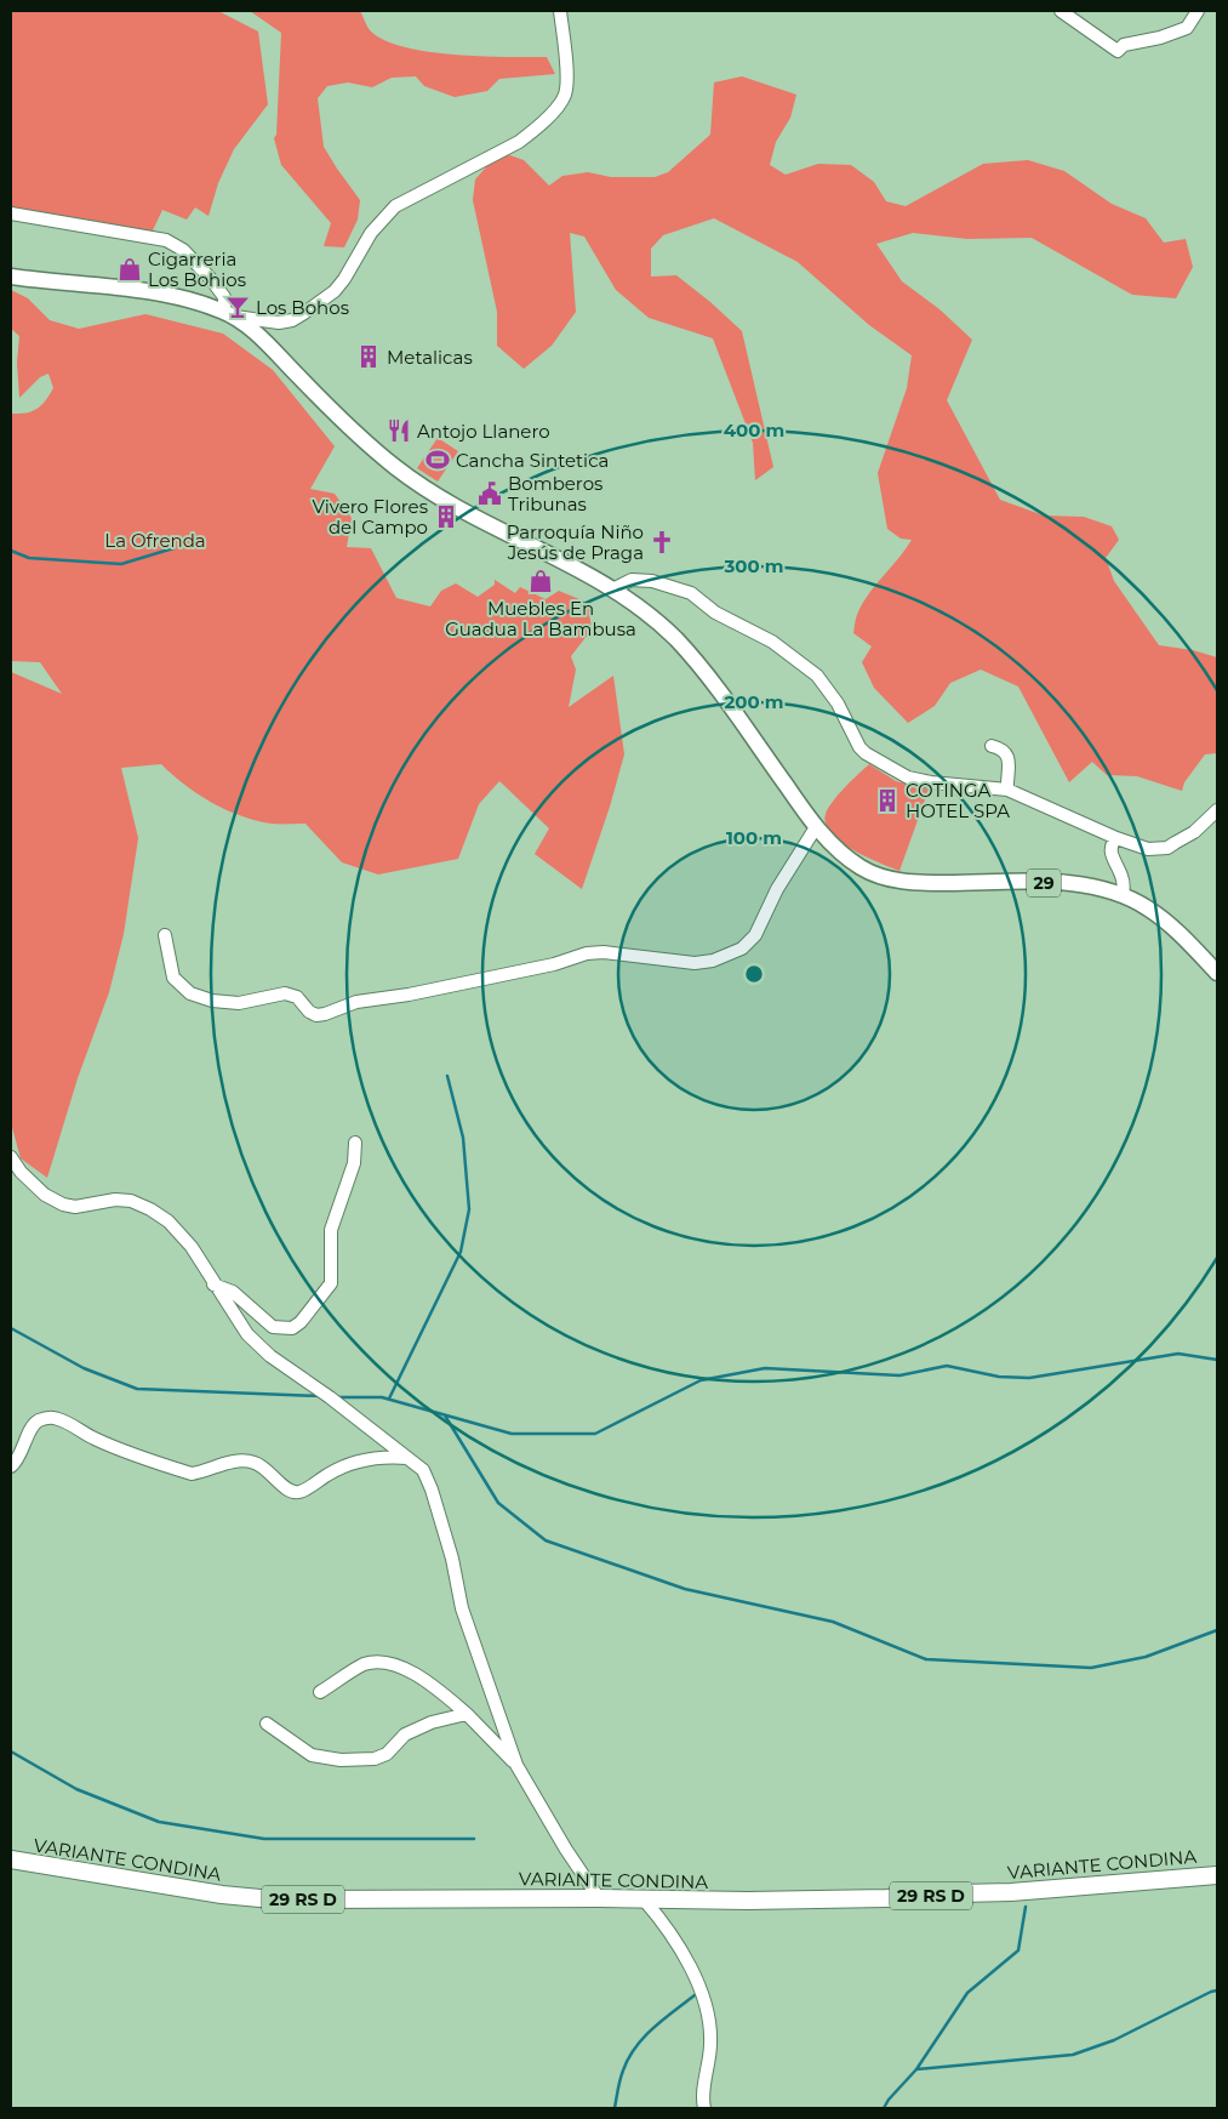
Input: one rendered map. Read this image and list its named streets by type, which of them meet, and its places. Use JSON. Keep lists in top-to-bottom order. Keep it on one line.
{"streets":{"highway":["VARIANTE CONDINA","29 RS D"],"main road":["29"]},"parks":["La Ofrenda"],"places":{"shop":["Cigarreria Los Bohios","Muebles En Guadua La Bambusa"],"bar":["Los Bohos"],"building":["Metalicas","Vivero Flores del Campo","COTINGA HOTEL SPA"],"restaurant":["Antojo Llanero"],"sports":["Cancha Sintetica"],"public building":["Bomberos Tribunas"],"church":["Parroquía Niño Jesús de Praga"]},"rings":["400 m","300 m","200 m","100 m"]}
